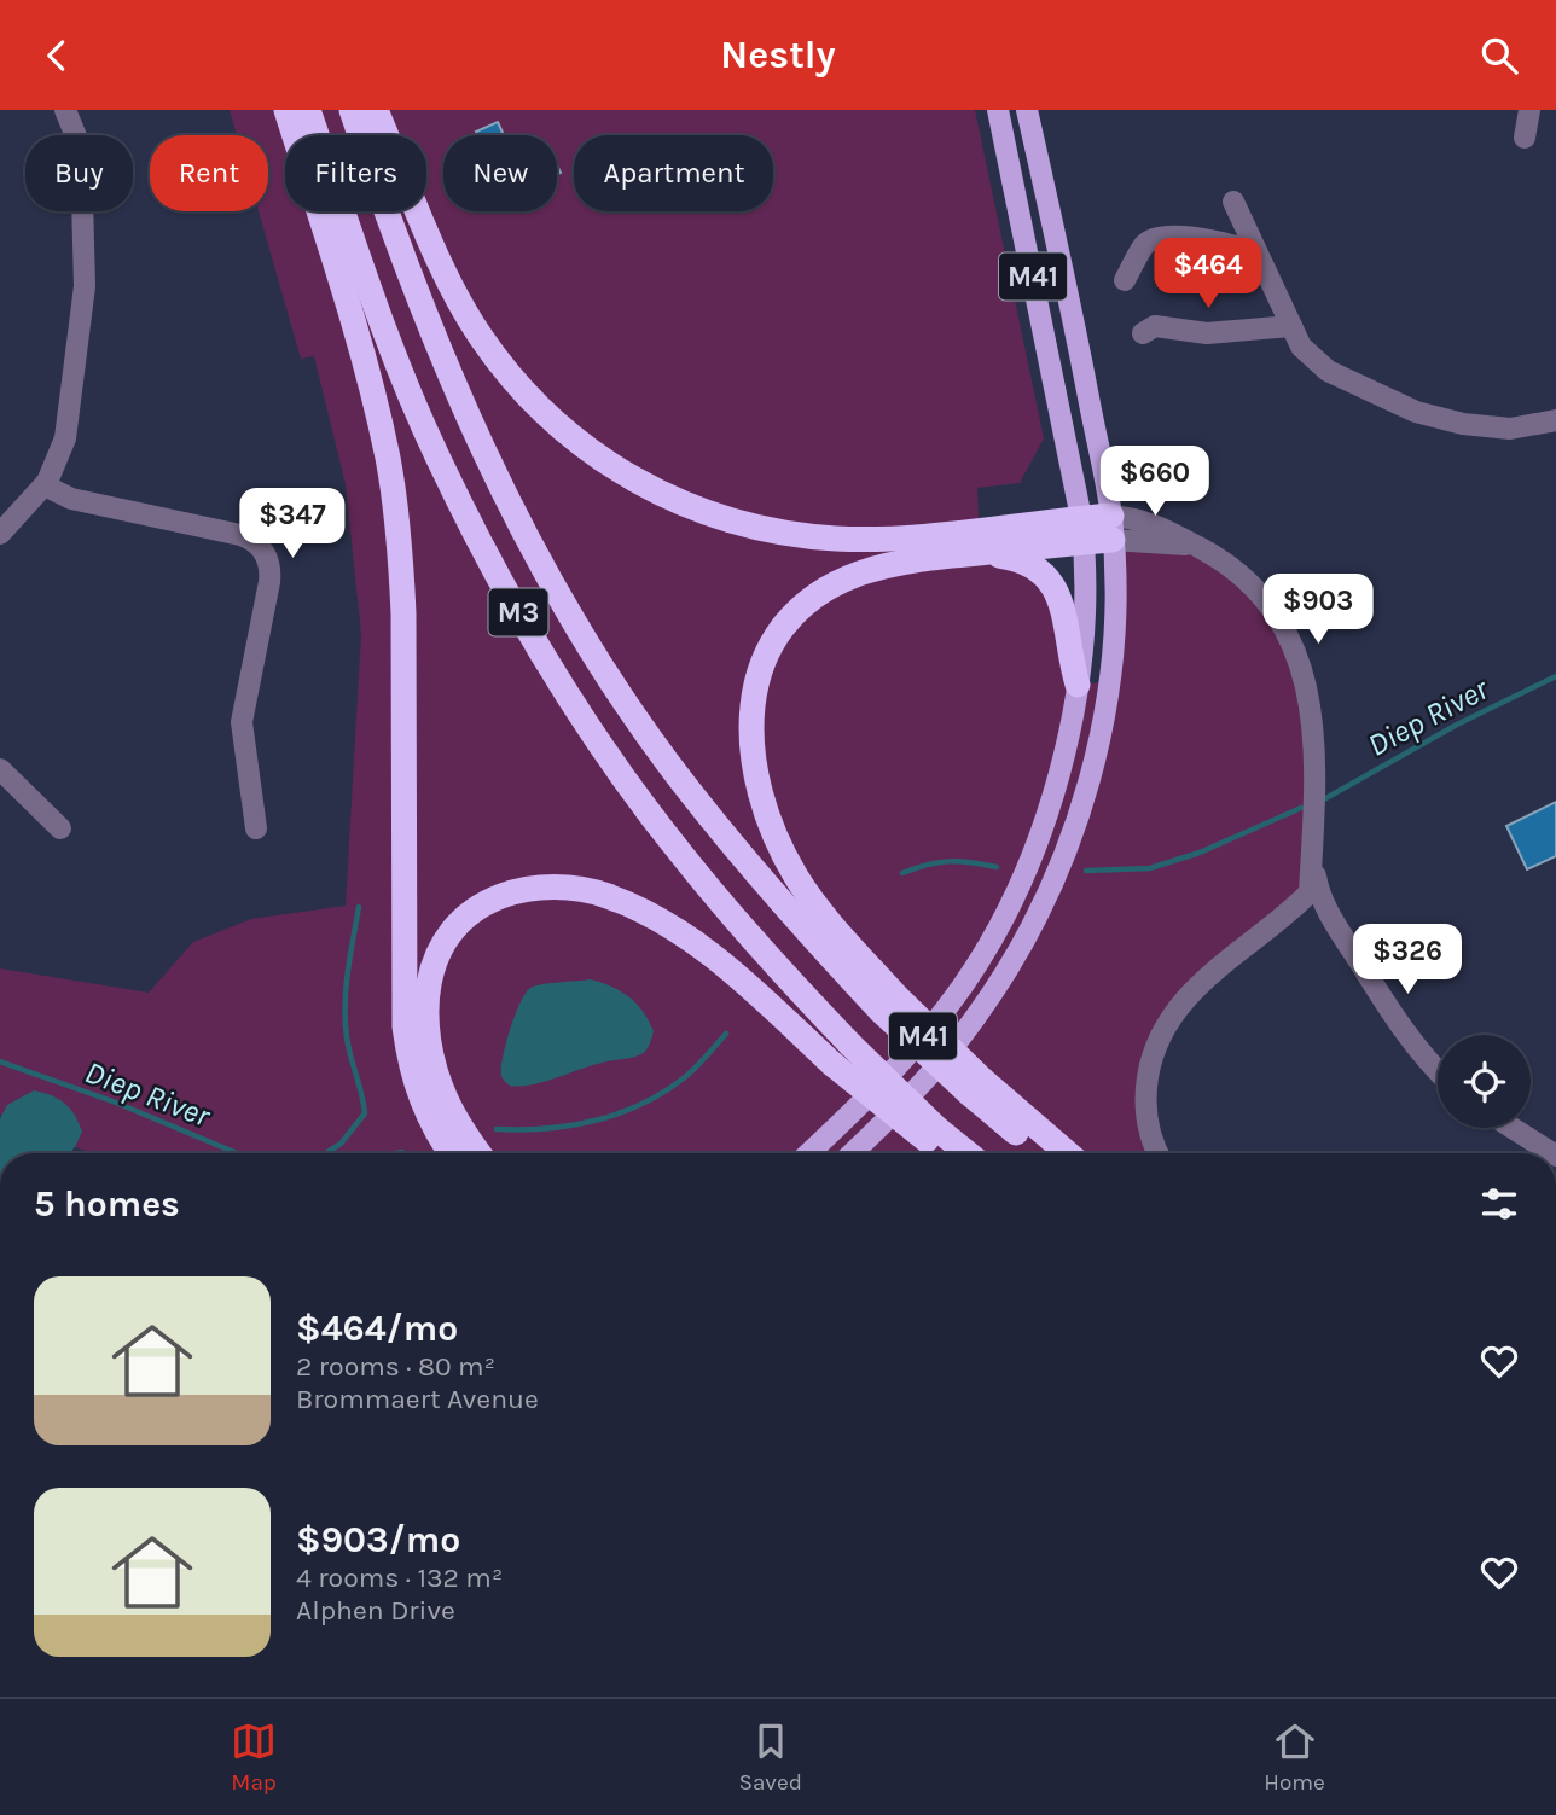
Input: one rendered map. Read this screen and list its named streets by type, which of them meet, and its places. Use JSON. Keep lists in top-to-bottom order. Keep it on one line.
{"streets":{"highway":["M3"],"main road":["M41"]},"water":["Diep River"],"page":{"header":"Nestly","chip":["Buy","Rent","Filters","New","Apartment"],"price":["$464","$660","$347","$903","$326"],"heading":"5 homes","list":[{"name":"$464/mo","note":"2 rooms · 80 m² · Brommaert Avenue"},{"name":"$903/mo","note":"4 rooms · 132 m² · Alphen Drive"}],"tabs":["Map","Saved","Home"]}}
